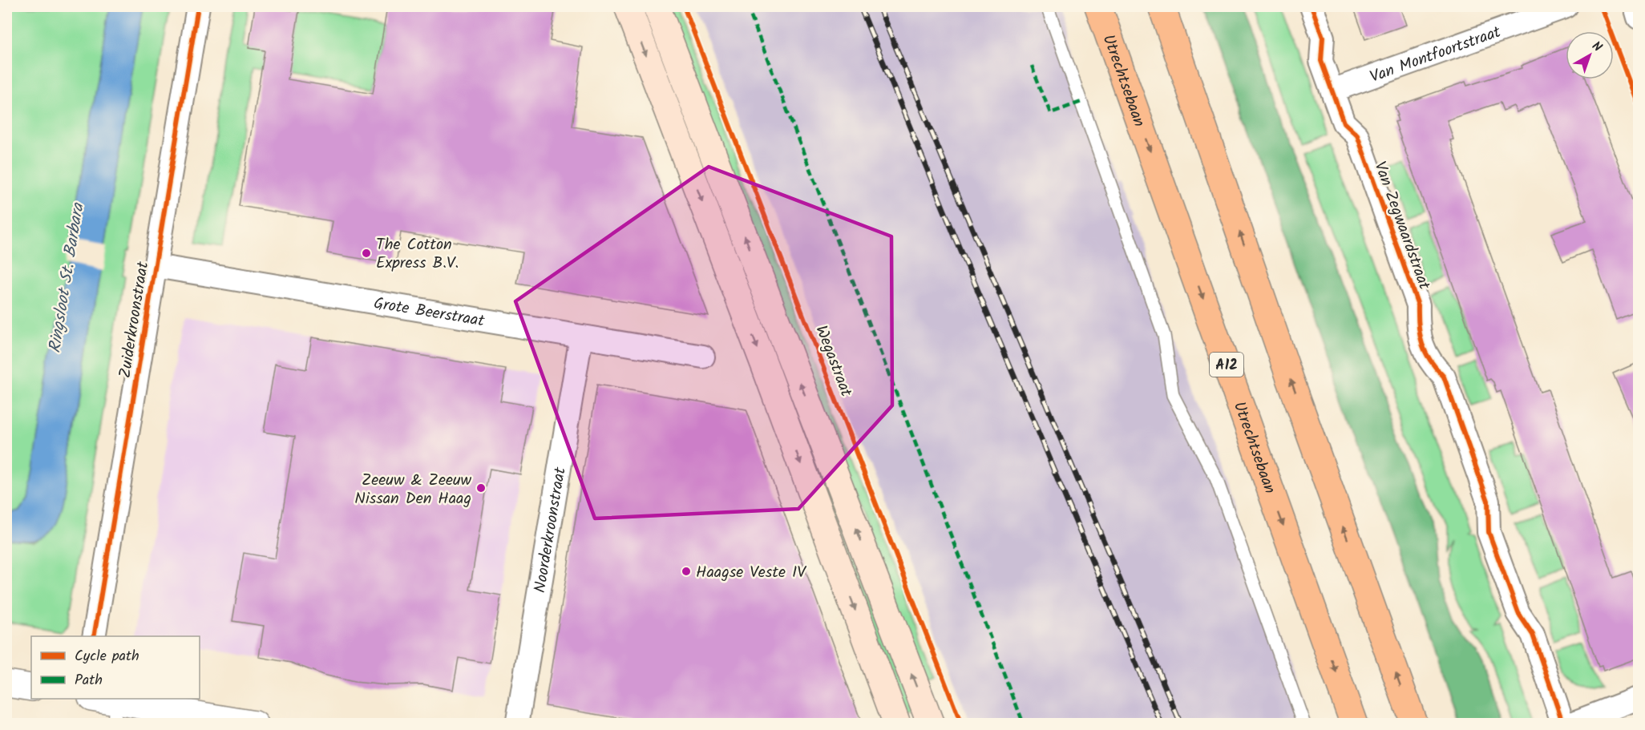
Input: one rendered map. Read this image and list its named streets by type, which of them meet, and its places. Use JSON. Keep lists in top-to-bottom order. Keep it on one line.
{"streets":{"highway":["Utrechtsebaan","A12"],"street":["Van Montfoortstraat","Van Zegwaardstraat","Grote Beerstraat","Zuiderkroonstraat","Noorderkroonstraat"],"cycle path":["Wegastraat"]},"crossings":[["Van Montfoortstraat","Van Zegwaardstraat"],["Grote Beerstraat","Zuiderkroonstraat"],["Grote Beerstraat","Noorderkroonstraat"]],"water":["Ringsloot St. Barbara"],"places":["The Cotton Express B.V.","Zeeuw & Zeeuw Nissan Den Haag","Haagse Veste IV"],"legend":["Cycle path","Path"],"north":"top right"}
